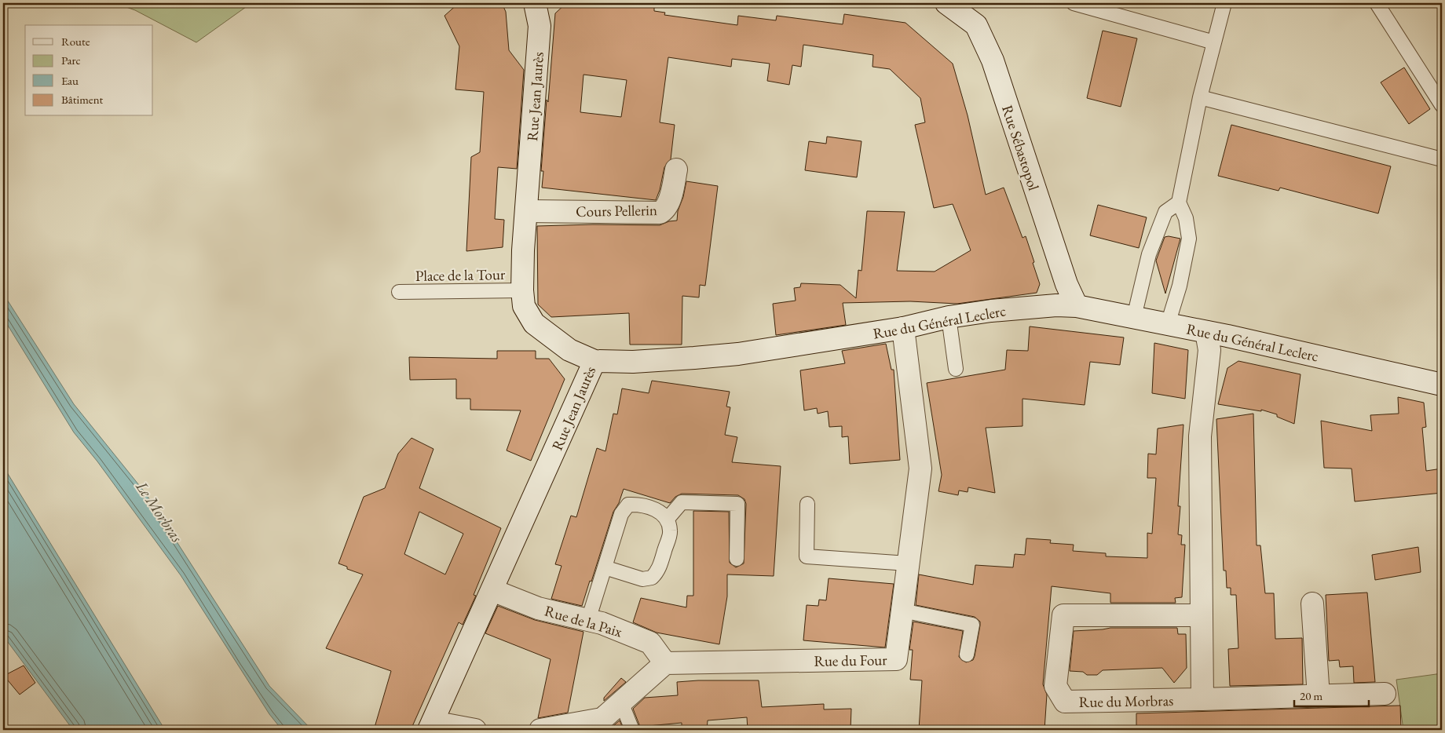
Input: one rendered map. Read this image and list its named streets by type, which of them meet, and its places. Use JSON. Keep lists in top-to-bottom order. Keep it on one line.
{"streets":{"street":["Rue Jean Jaurès","Rue Sébastopol","Cours Pellerin","Rue du Général Leclerc","Rue de la Paix","Rue du Four","Rue du Morbras"],"lane":["Place de la Tour"]},"crossings":[["Rue Jean Jaurès","Cours Pellerin"],["Rue Jean Jaurès","Place de la Tour"],["Rue Jean Jaurès","Rue du Général Leclerc"],["Rue Jean Jaurès","Rue de la Paix"],["Rue Sébastopol","Rue du Général Leclerc"],["Rue du Général Leclerc","Rue du Four"],["Rue de la Paix","Rue du Four"]],"water":["Le Morbras"],"legend":["Route","Parc","Eau","Bâtiment"],"scale_bar":"20 m"}
